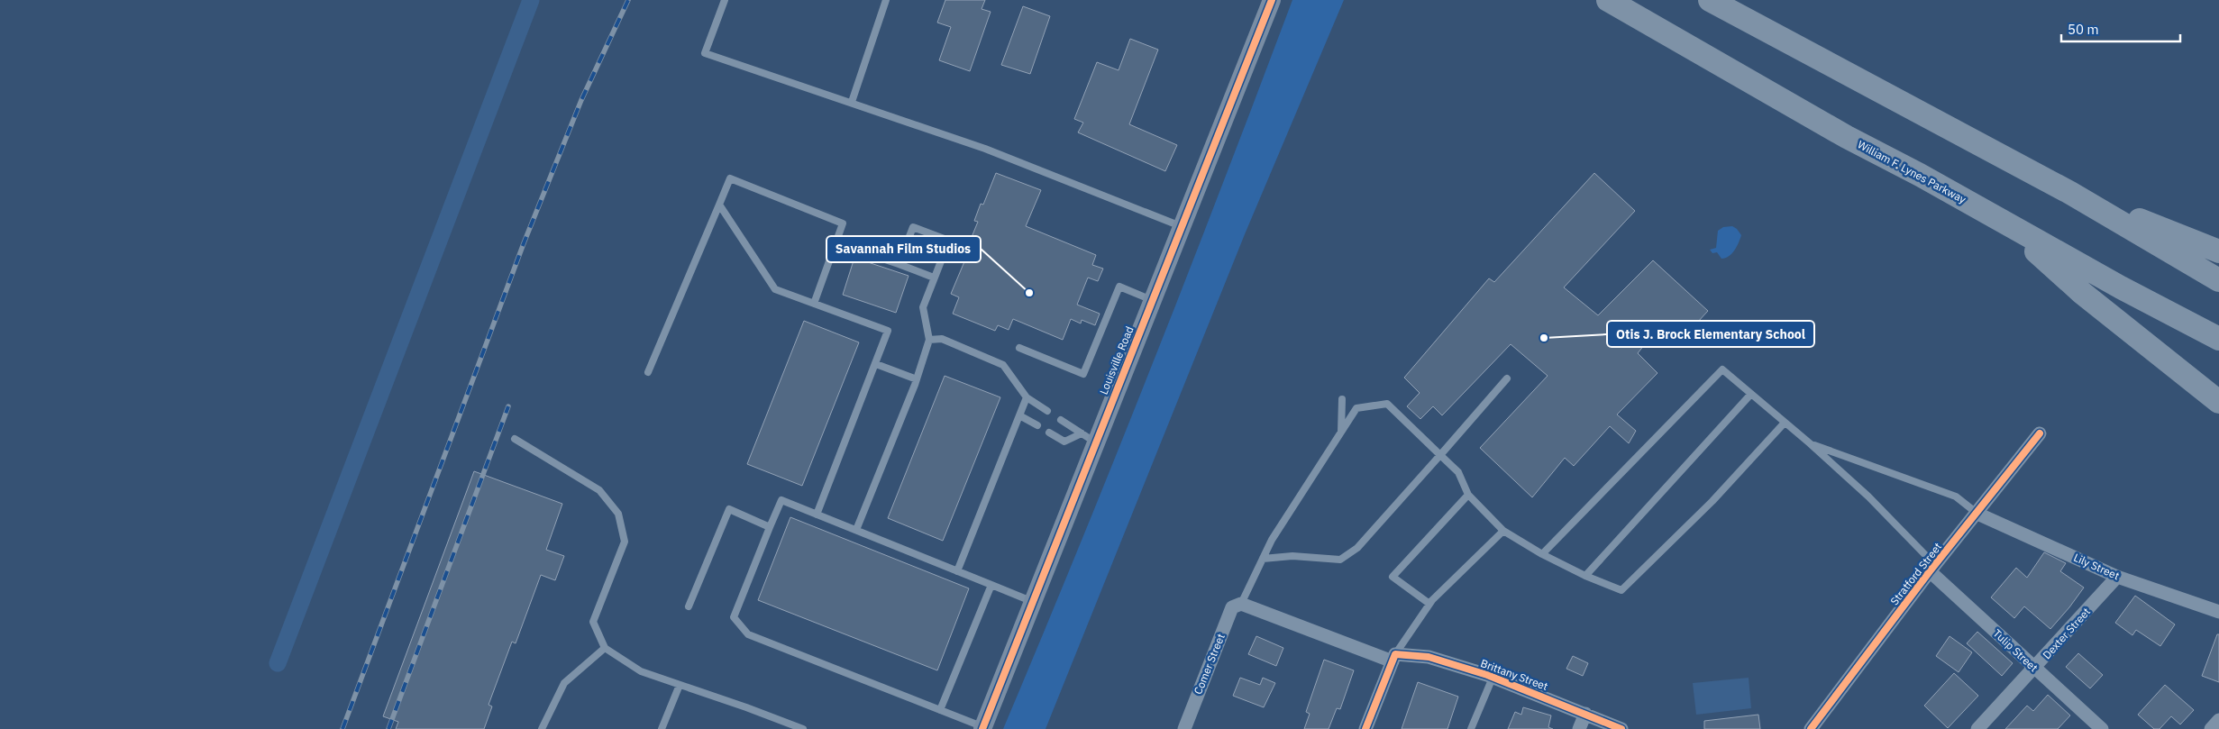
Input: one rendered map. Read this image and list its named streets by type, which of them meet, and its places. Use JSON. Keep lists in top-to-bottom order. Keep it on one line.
{"streets":{"highway":["William F. Lynes Parkway"],"main road":["Louisville Road"],"street":["Lily Street","Stratford Street","Dexter Street","Tulip Street","Comer Street","Brittany Street"]},"crossings":[["Lily Street","Stratford Street"],["Lily Street","Dexter Street"],["Stratford Street","Tulip Street"],["Dexter Street","Tulip Street"],["Comer Street","Brittany Street"]],"places":["Savannah Film Studios","Otis J. Brock Elementary School"],"scale_bar":"50 m"}
